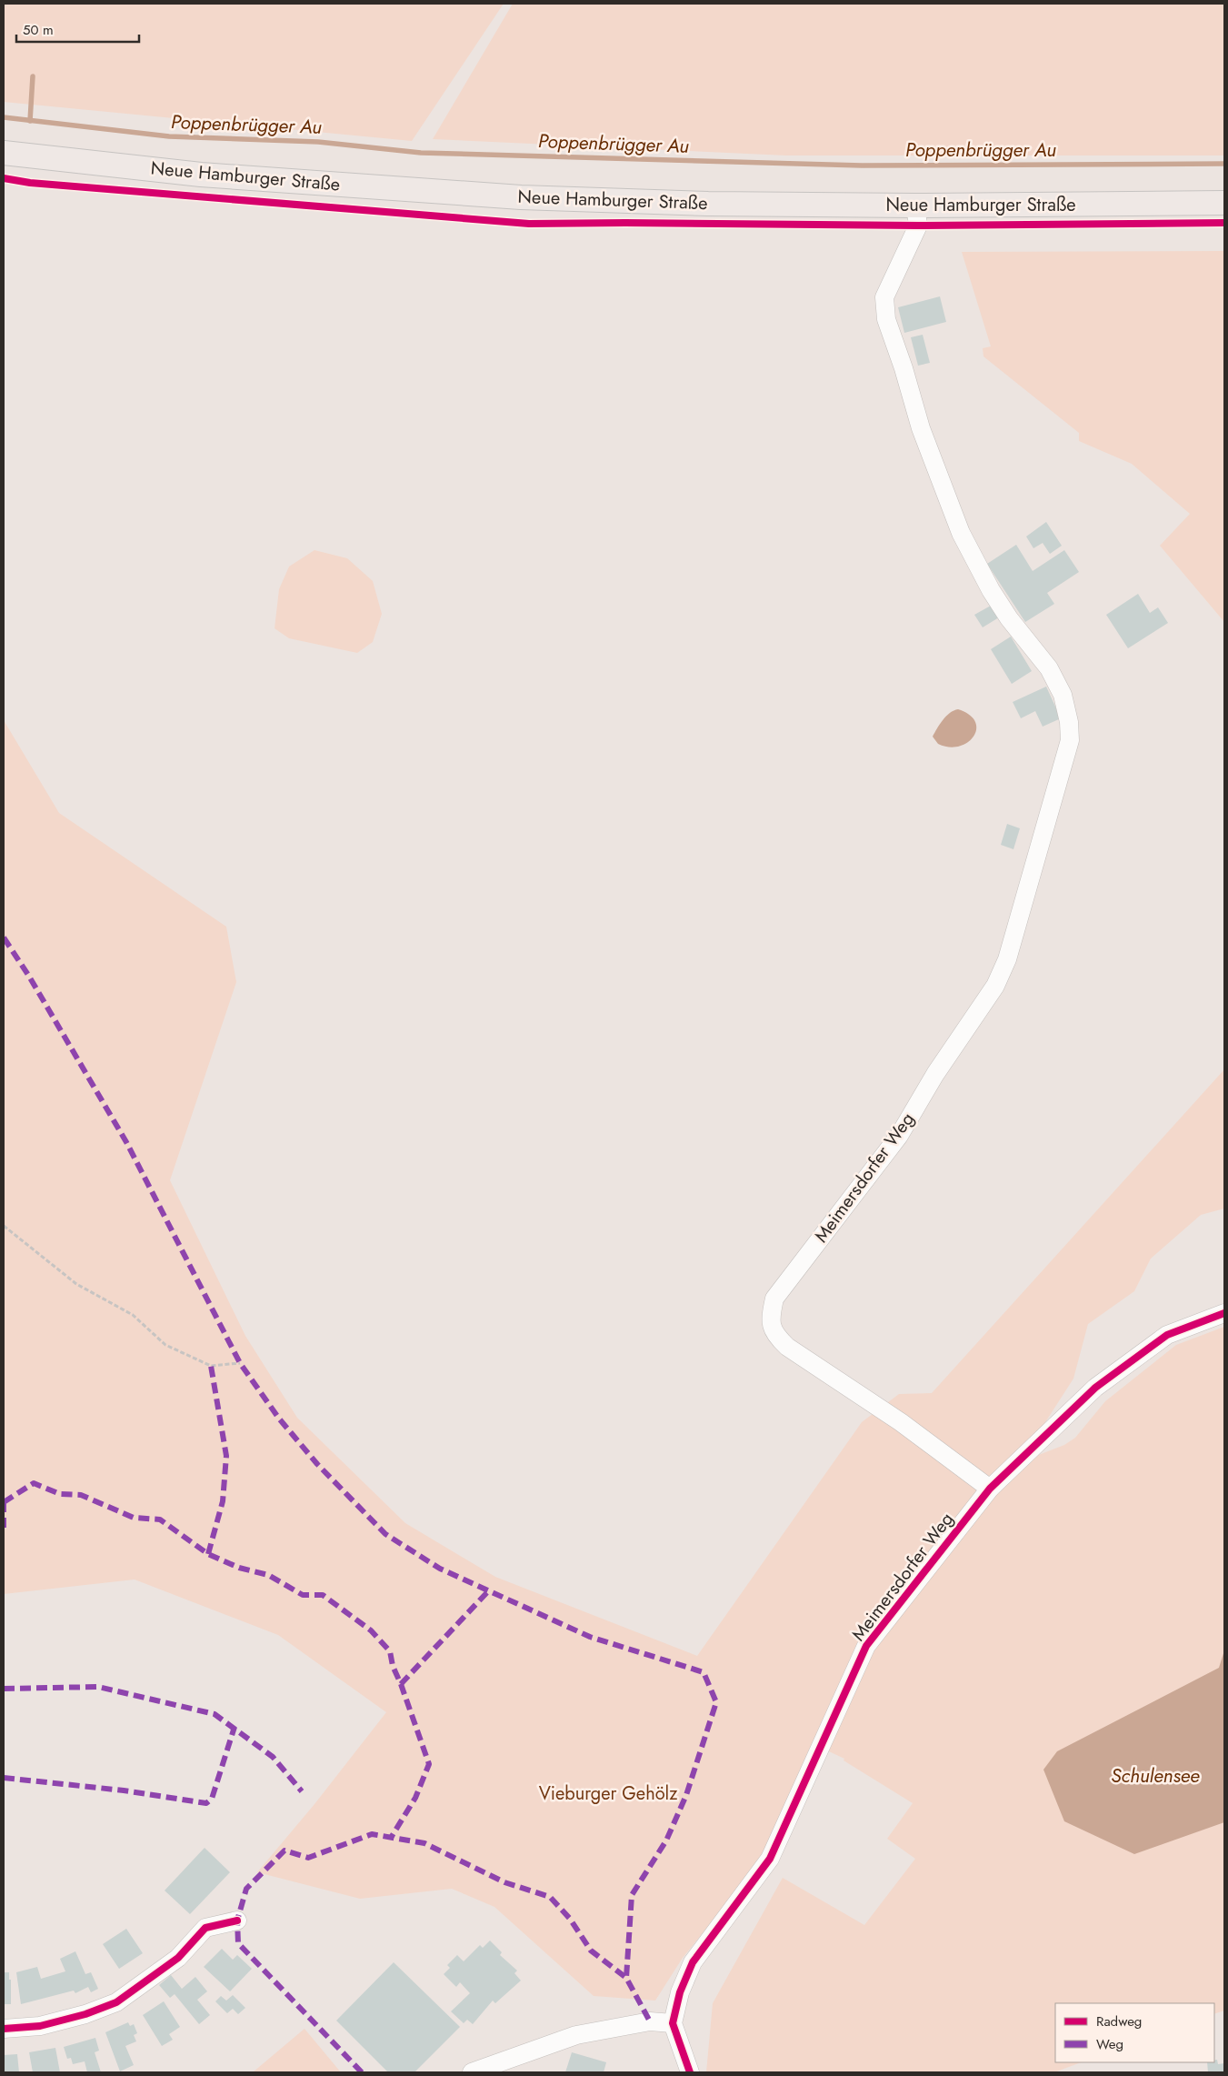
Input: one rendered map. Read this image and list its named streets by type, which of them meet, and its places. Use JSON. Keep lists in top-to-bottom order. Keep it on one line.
{"streets":{"main road":["Neue Hamburger Straße"],"street":["Meimersdorfer Weg"]},"crossings":[["Neue Hamburger Straße","Meimersdorfer Weg"]],"water":["Poppenbrügger Au","Schulensee"],"parks":["Vieburger Gehölz"],"legend":["Radweg","Weg"],"scale_bar":"50 m"}
